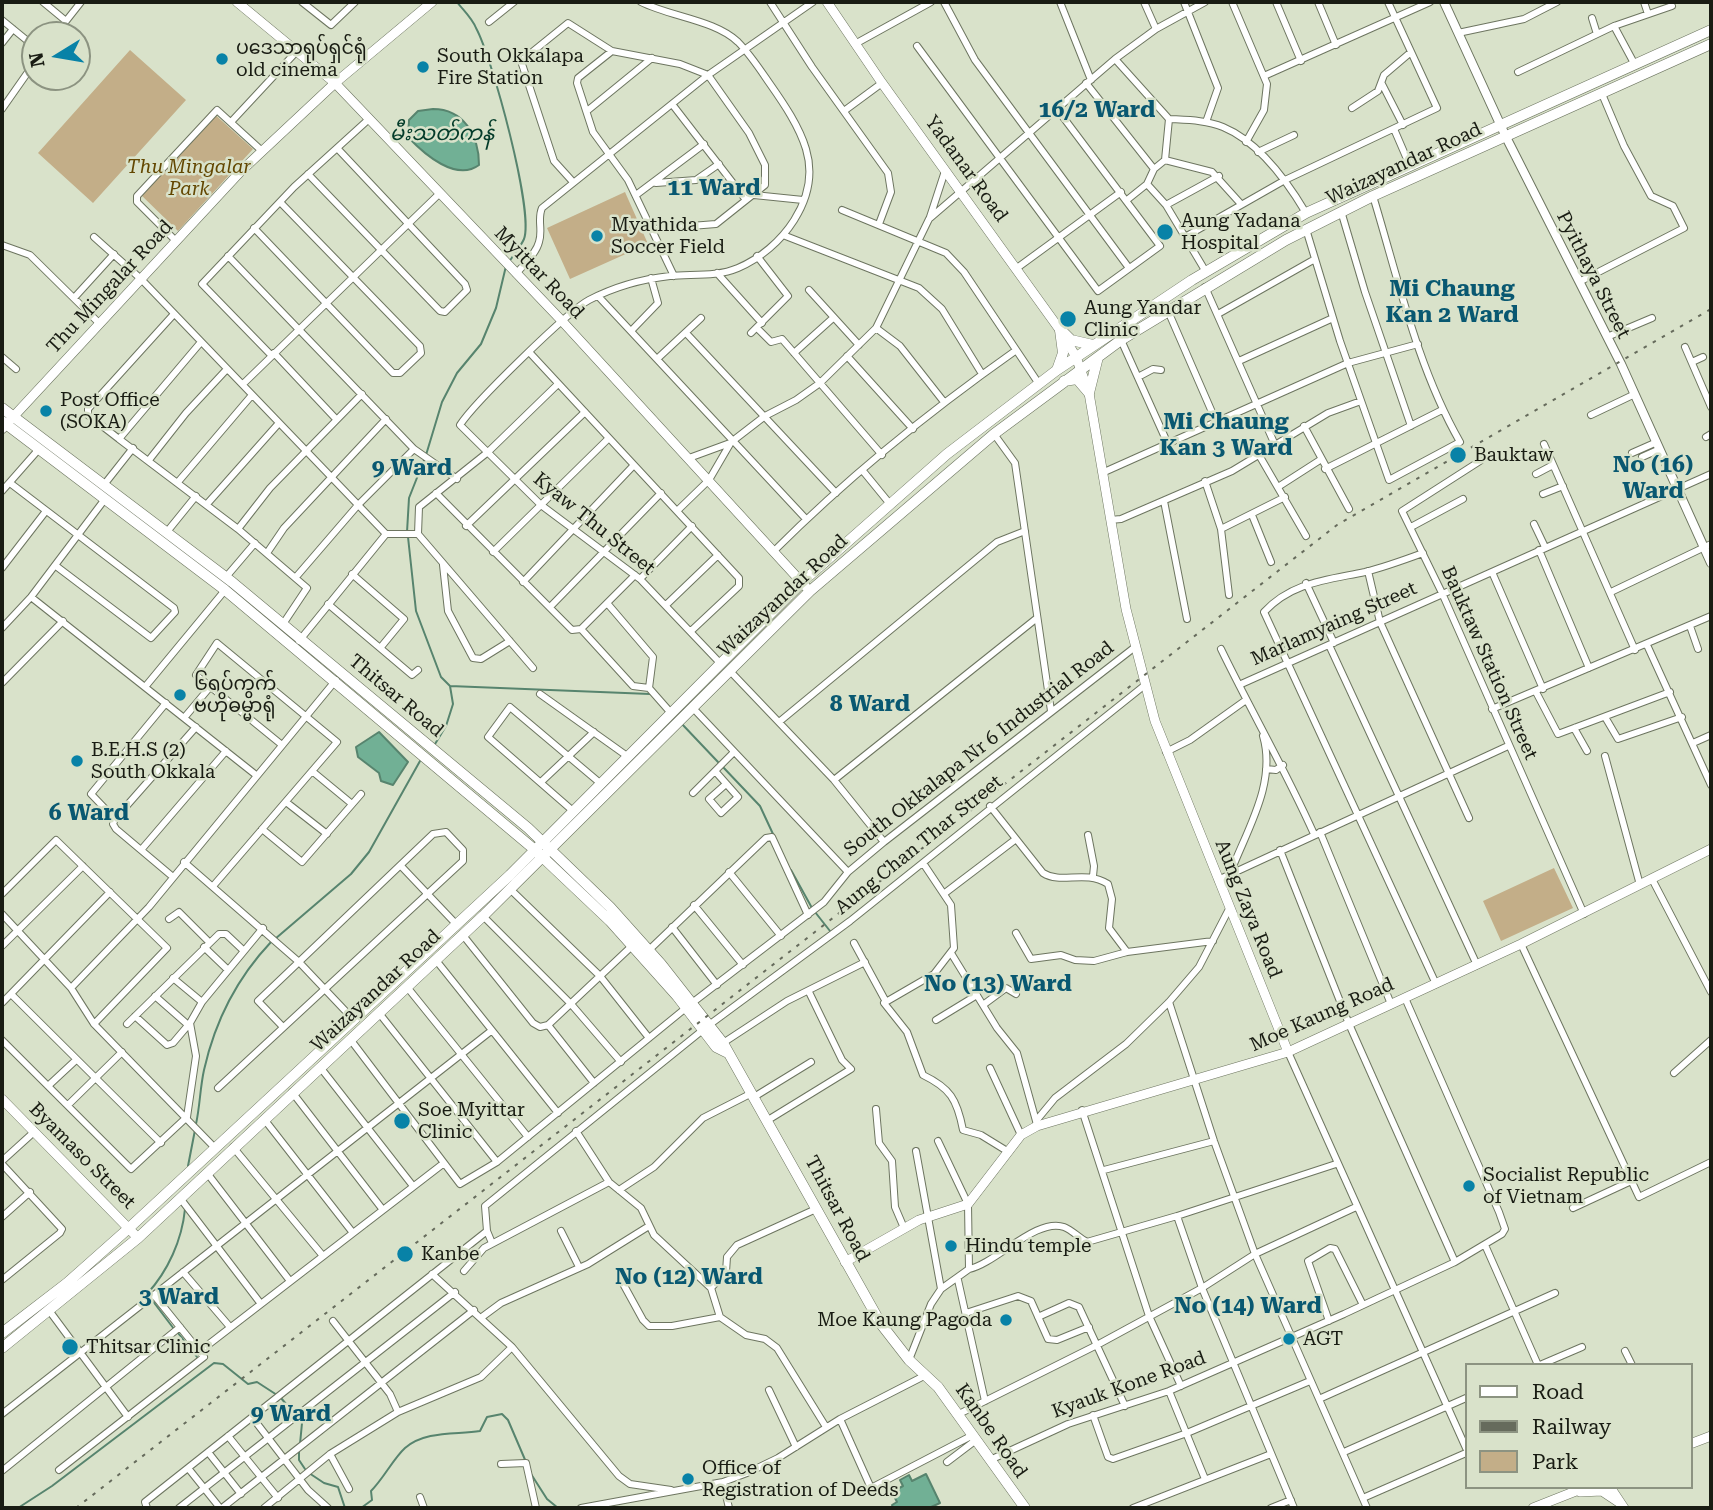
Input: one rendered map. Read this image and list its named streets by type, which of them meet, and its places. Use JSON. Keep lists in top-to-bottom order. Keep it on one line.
{"streets":{"main road":["Waizayandar Road","Yadanar Road","Myittar Road","Thu Mingalar Road","Thitsar Road","Aung Zaya Road","Moe Kaung Road","Byamaso Street","Kanbe Road"],"street":["Pyithaya Street","Kyaw Thu Street","Marlamyaing Street","Bauktaw Station Street","South Okkalapa Nr 6 Industrial Road","Aung Chan Thar Street","Kyauk Kone Road"]},"crossings":[["Waizayandar Road","Yadanar Road"],["Waizayandar Road","Myittar Road"],["Waizayandar Road","Pyithaya Street"],["Waizayandar Road","Kyaw Thu Street"],["Waizayandar Road","Thitsar Road"],["Waizayandar Road","Aung Zaya Road"],["Waizayandar Road","Byamaso Street"],["Yadanar Road","Aung Zaya Road"],["Myittar Road","Thu Mingalar Road"],["Myittar Road","Kyaw Thu Street"],["Pyithaya Street","Marlamyaing Street"],["Thu Mingalar Road","Thitsar Road"],["Marlamyaing Street","Bauktaw Station Street"],["Bauktaw Station Street","Moe Kaung Road"],["Thitsar Road","South Okkalapa Nr 6 Industrial Road"],["Thitsar Road","Aung Chan Thar Street"],["Thitsar Road","Kanbe Road"],["South Okkalapa Nr 6 Industrial Road","Aung Zaya Road"],["Aung Chan Thar Street","Aung Zaya Road"],["Aung Zaya Road","Moe Kaung Road"],["Aung Zaya Road","Kyauk Kone Road"],["Moe Kaung Road","Kyauk Kone Road"],["Kyauk Kone Road","Kanbe Road"]],"districts":["16/2 Ward","11 Ward","Mi Chaung Kan 2 Ward","Mi Chaung Kan 3 Ward","No (16) Ward","9 Ward","8 Ward","6 Ward","No (13) Ward","No (12) Ward","3 Ward","No (14) Ward","9 Ward"],"water":["မီးသတ်ကန်"],"parks":["Thu Mingalar Park"],"places":["ပဒေသာရုပ်ရှင်ရုံ old cinema","South Okkalapa Fire Station","Aung Yadana Hospital","Myathida Soccer Field","Aung Yandar Clinic","Post Office (SOKA)","Bauktaw","၆ရပ်ကွက် ဗဟိုဓမ္မာရုံ","B.E.H.S (2) South Okkala","Soe Myittar Clinic","Socialist Republic of Vietnam","Hindu temple","Kanbe","Moe Kaung Pagoda","AGT","Thitsar Clinic","Office of Registration of Deeds"],"legend":["Road","Railway","Park"],"north":"left"}
